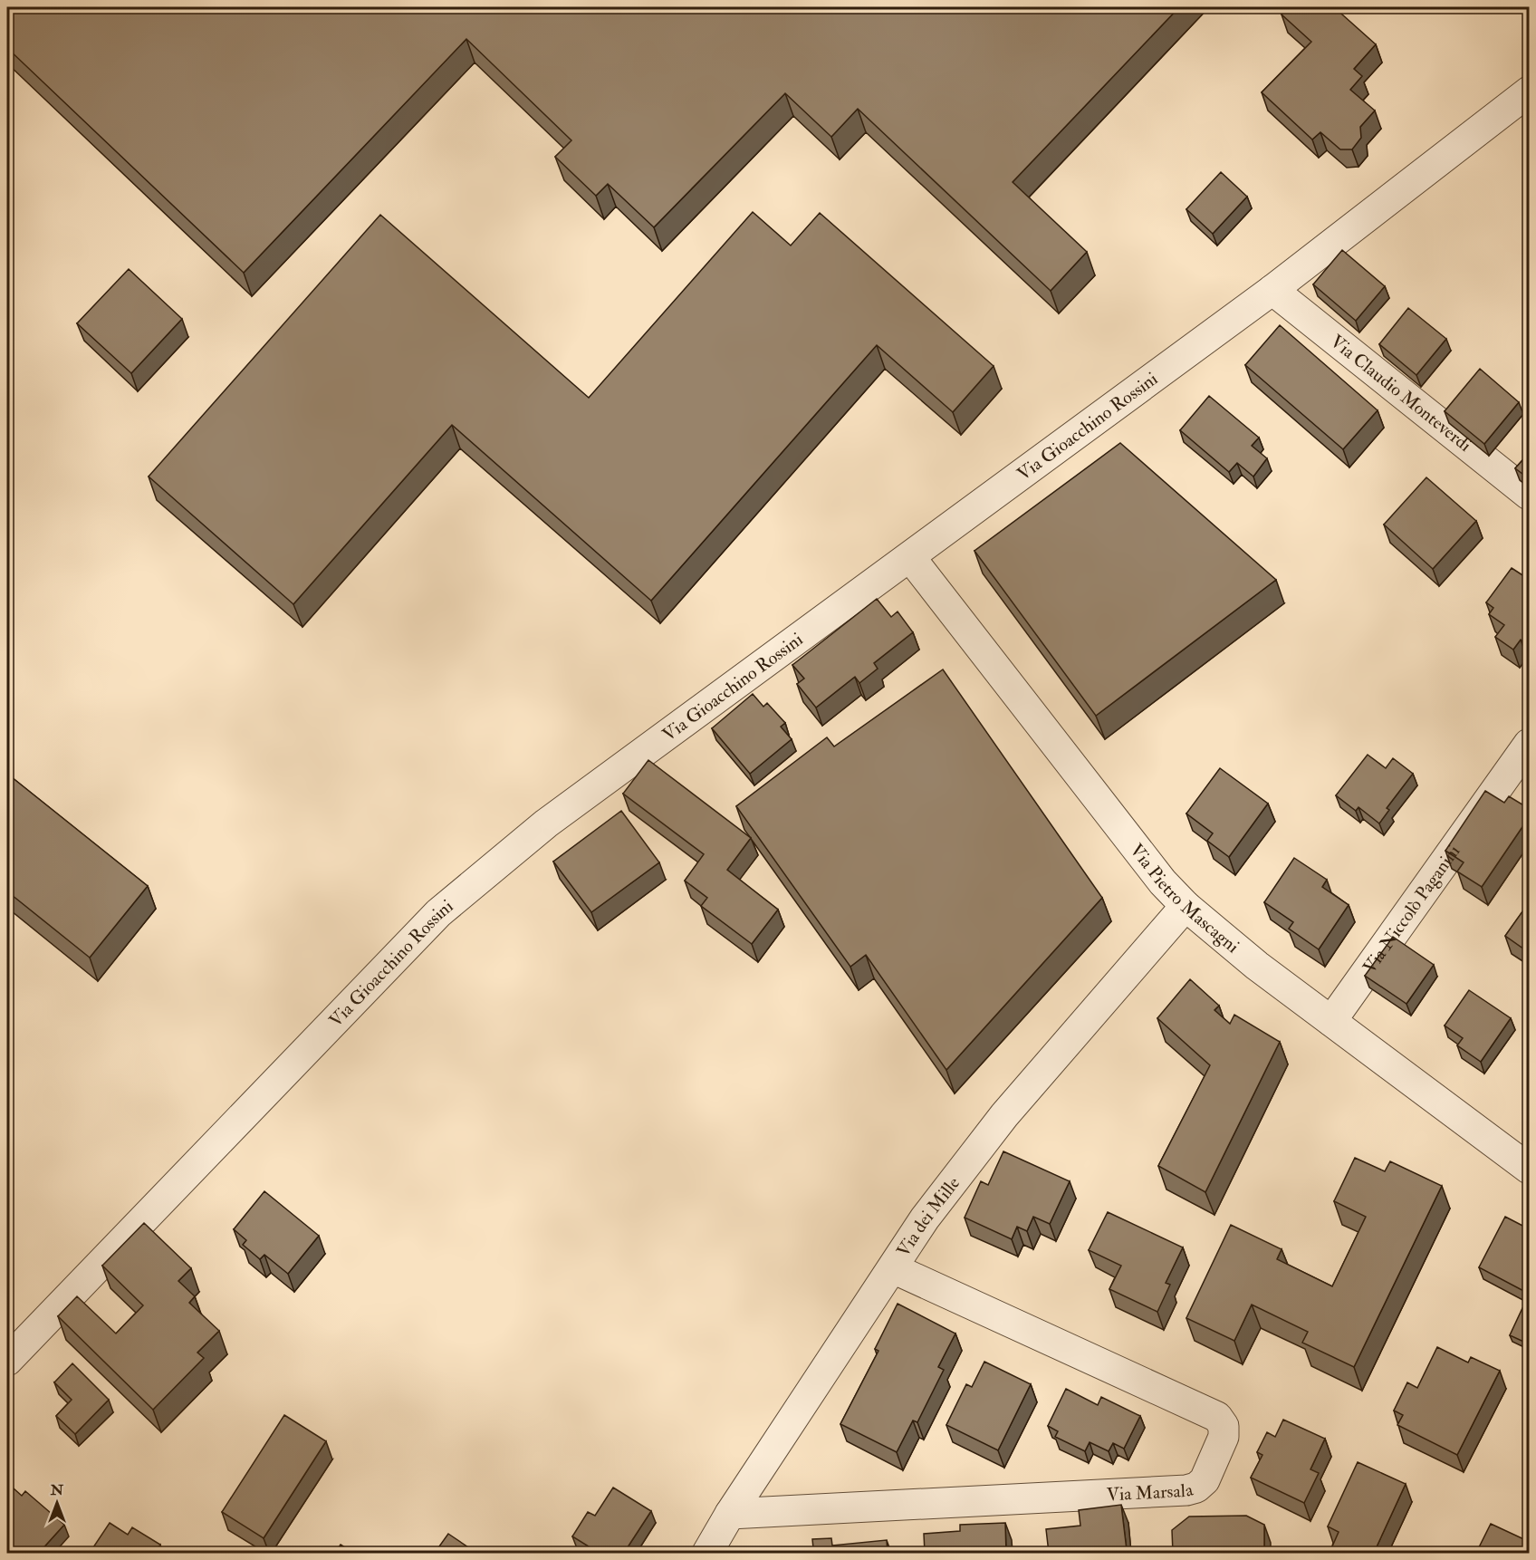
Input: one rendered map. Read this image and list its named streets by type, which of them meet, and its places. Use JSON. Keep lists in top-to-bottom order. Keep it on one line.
{"streets":{"street":["Via Claudio Monteverdi","Via Gioacchino Rossini","Via Pietro Mascagni","Via Niccolò Paganini","Via dei Mille","Via Marsala"]},"crossings":[["Via Claudio Monteverdi","Via Gioacchino Rossini"],["Via Gioacchino Rossini","Via Pietro Mascagni"],["Via Pietro Mascagni","Via Niccolò Paganini"],["Via Pietro Mascagni","Via dei Mille"],["Via dei Mille","Via Marsala"]],"north":"top"}
